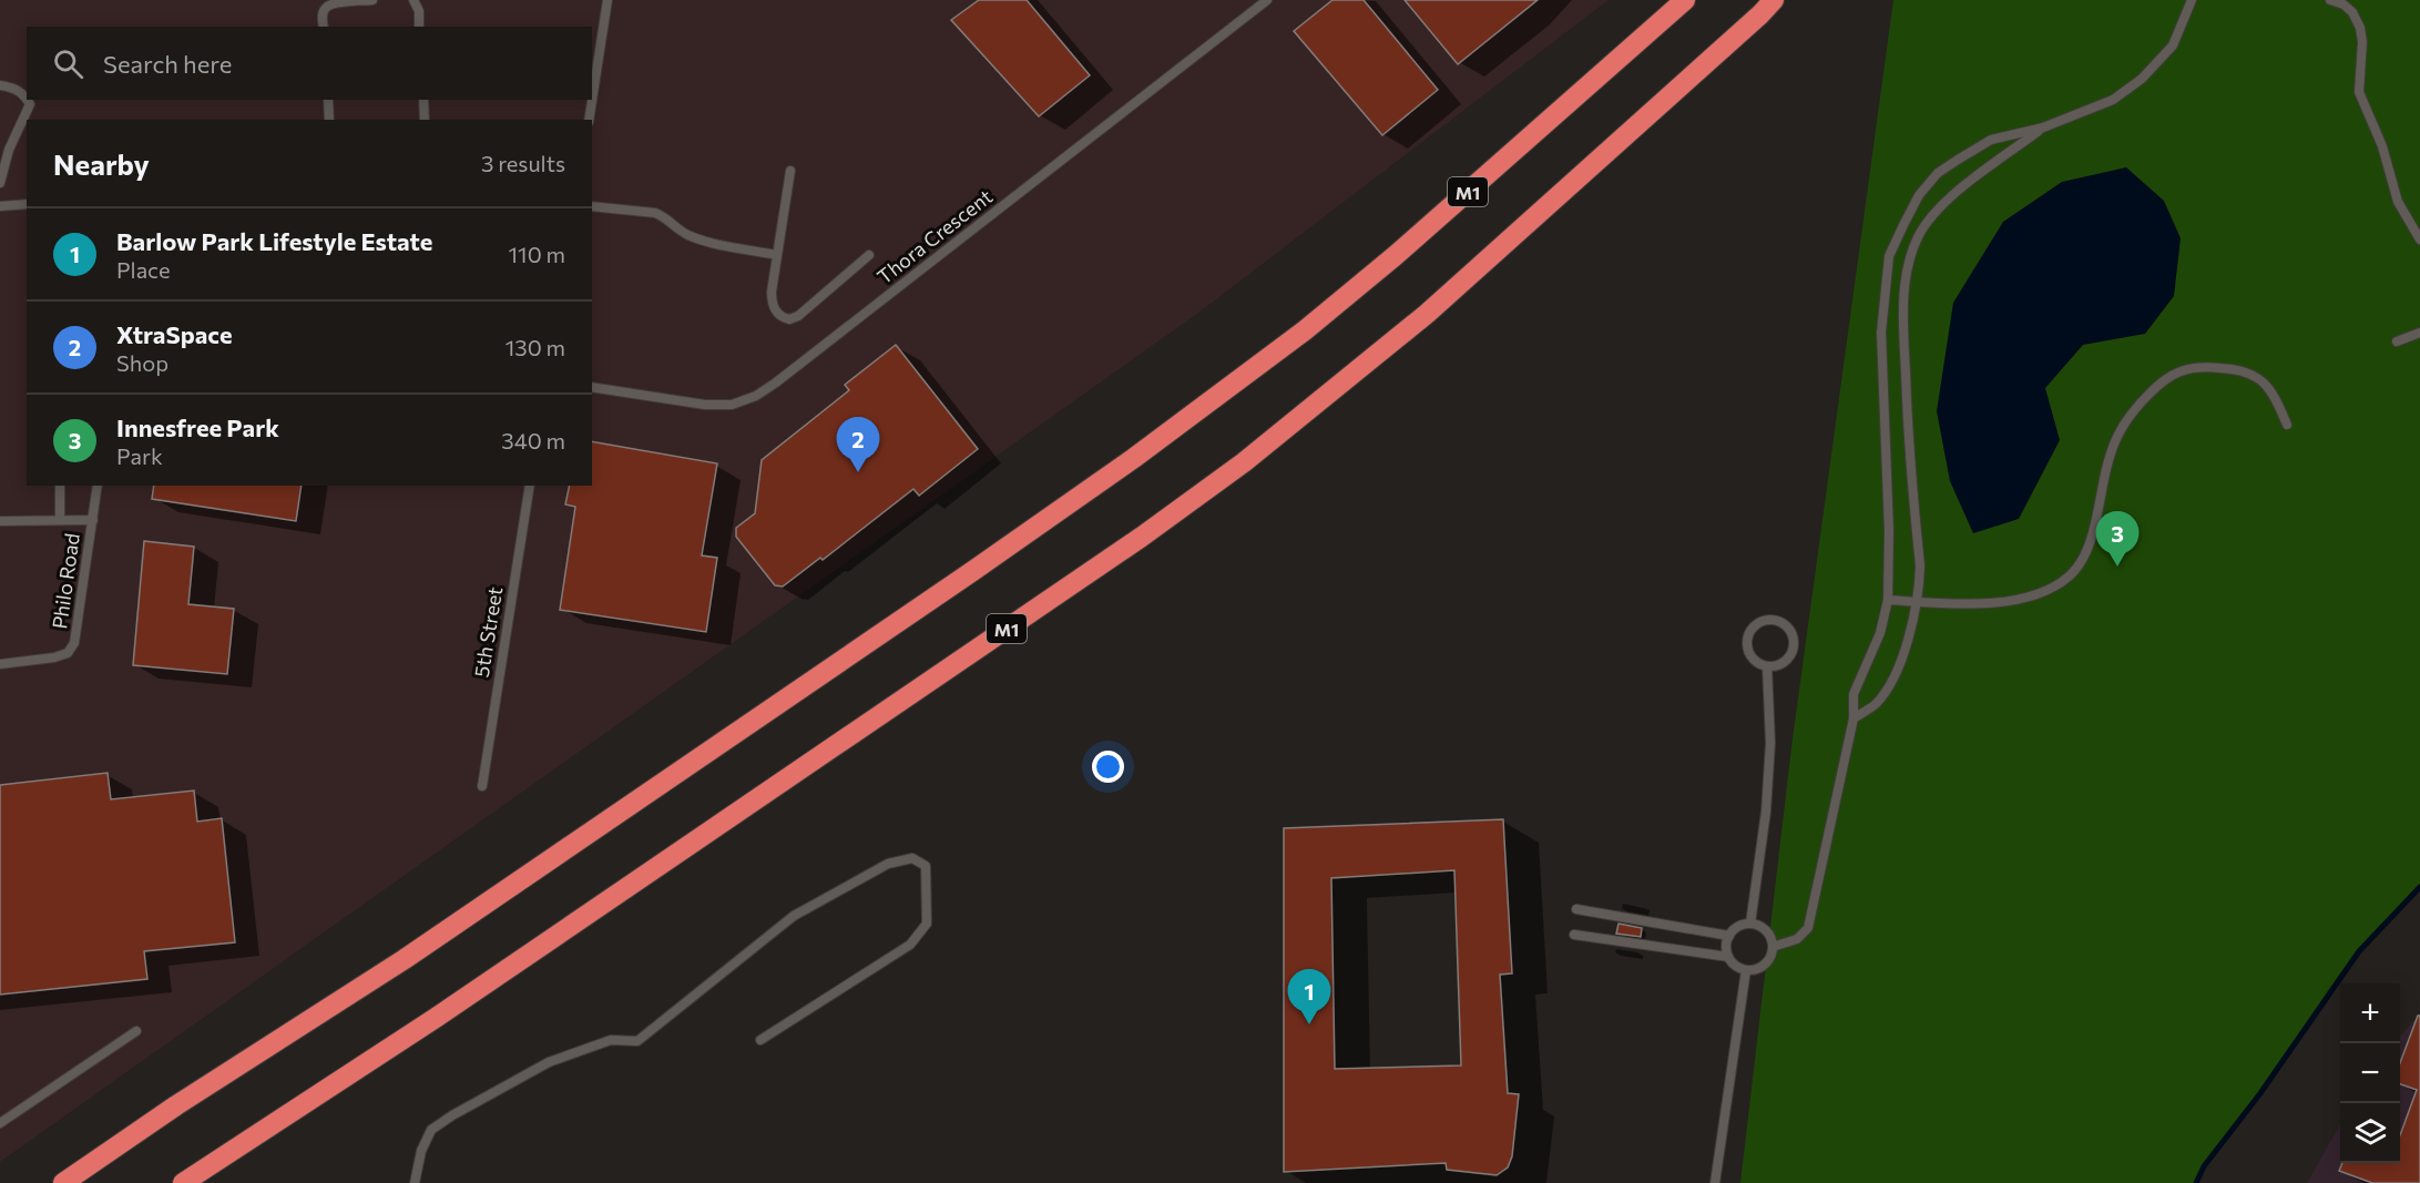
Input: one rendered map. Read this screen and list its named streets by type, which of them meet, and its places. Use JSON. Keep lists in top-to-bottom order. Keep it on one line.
{"streets":{"highway":["M1"],"lane":["Thora Crescent","Philo Road","5th Street"]},"page":{"search":"Search here","heading":["Nearby","3 results"],"list":[{"mark":"1","name":"Barlow Park Lifestyle Estate","note":"Place","value":"110 m"},{"mark":"2","name":"XtraSpace","note":"Shop","value":"130 m"},{"mark":"3","name":"Innesfree Park","note":"Park","value":"340 m"}],"pins":["2","3","1"],"map_buttons":["+","−"]}}
